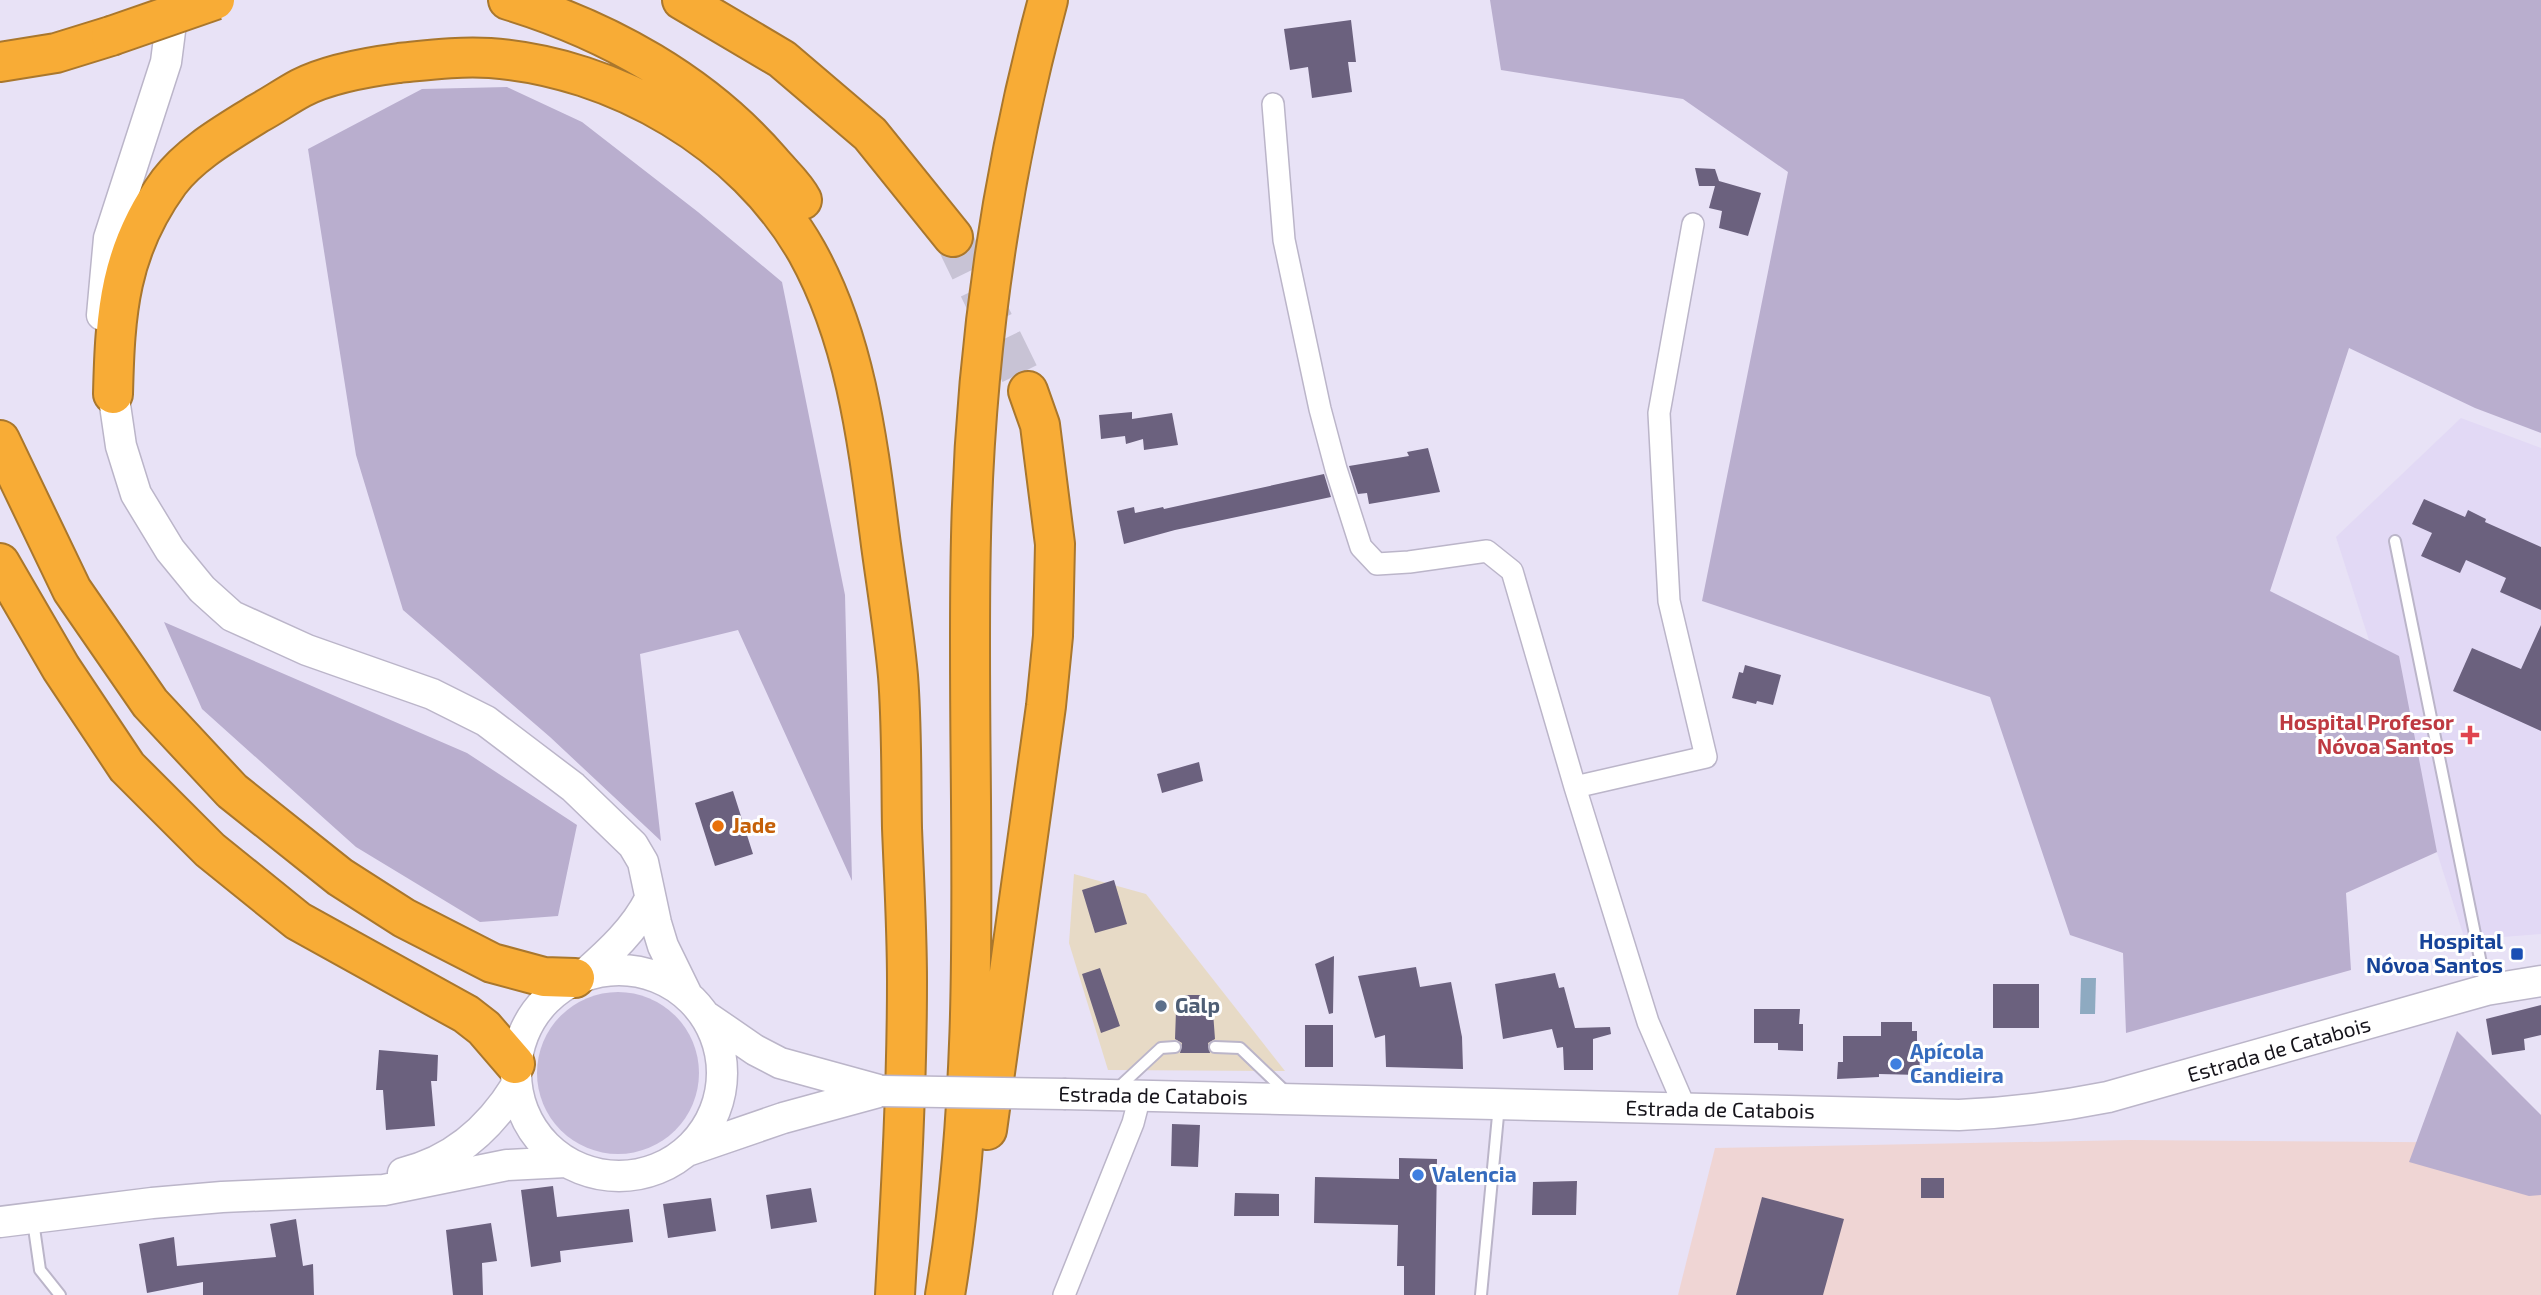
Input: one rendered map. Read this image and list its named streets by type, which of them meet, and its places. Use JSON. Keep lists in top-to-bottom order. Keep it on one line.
{"streets":{"main road":["Estrada de Catabois"]},"places":{"health":["Hospital Profesor Nóvoa Santos"],"other":["Jade","Galp","Apícola Candieira","Valencia"],"transit":["Hospital Nóvoa Santos"]}}
